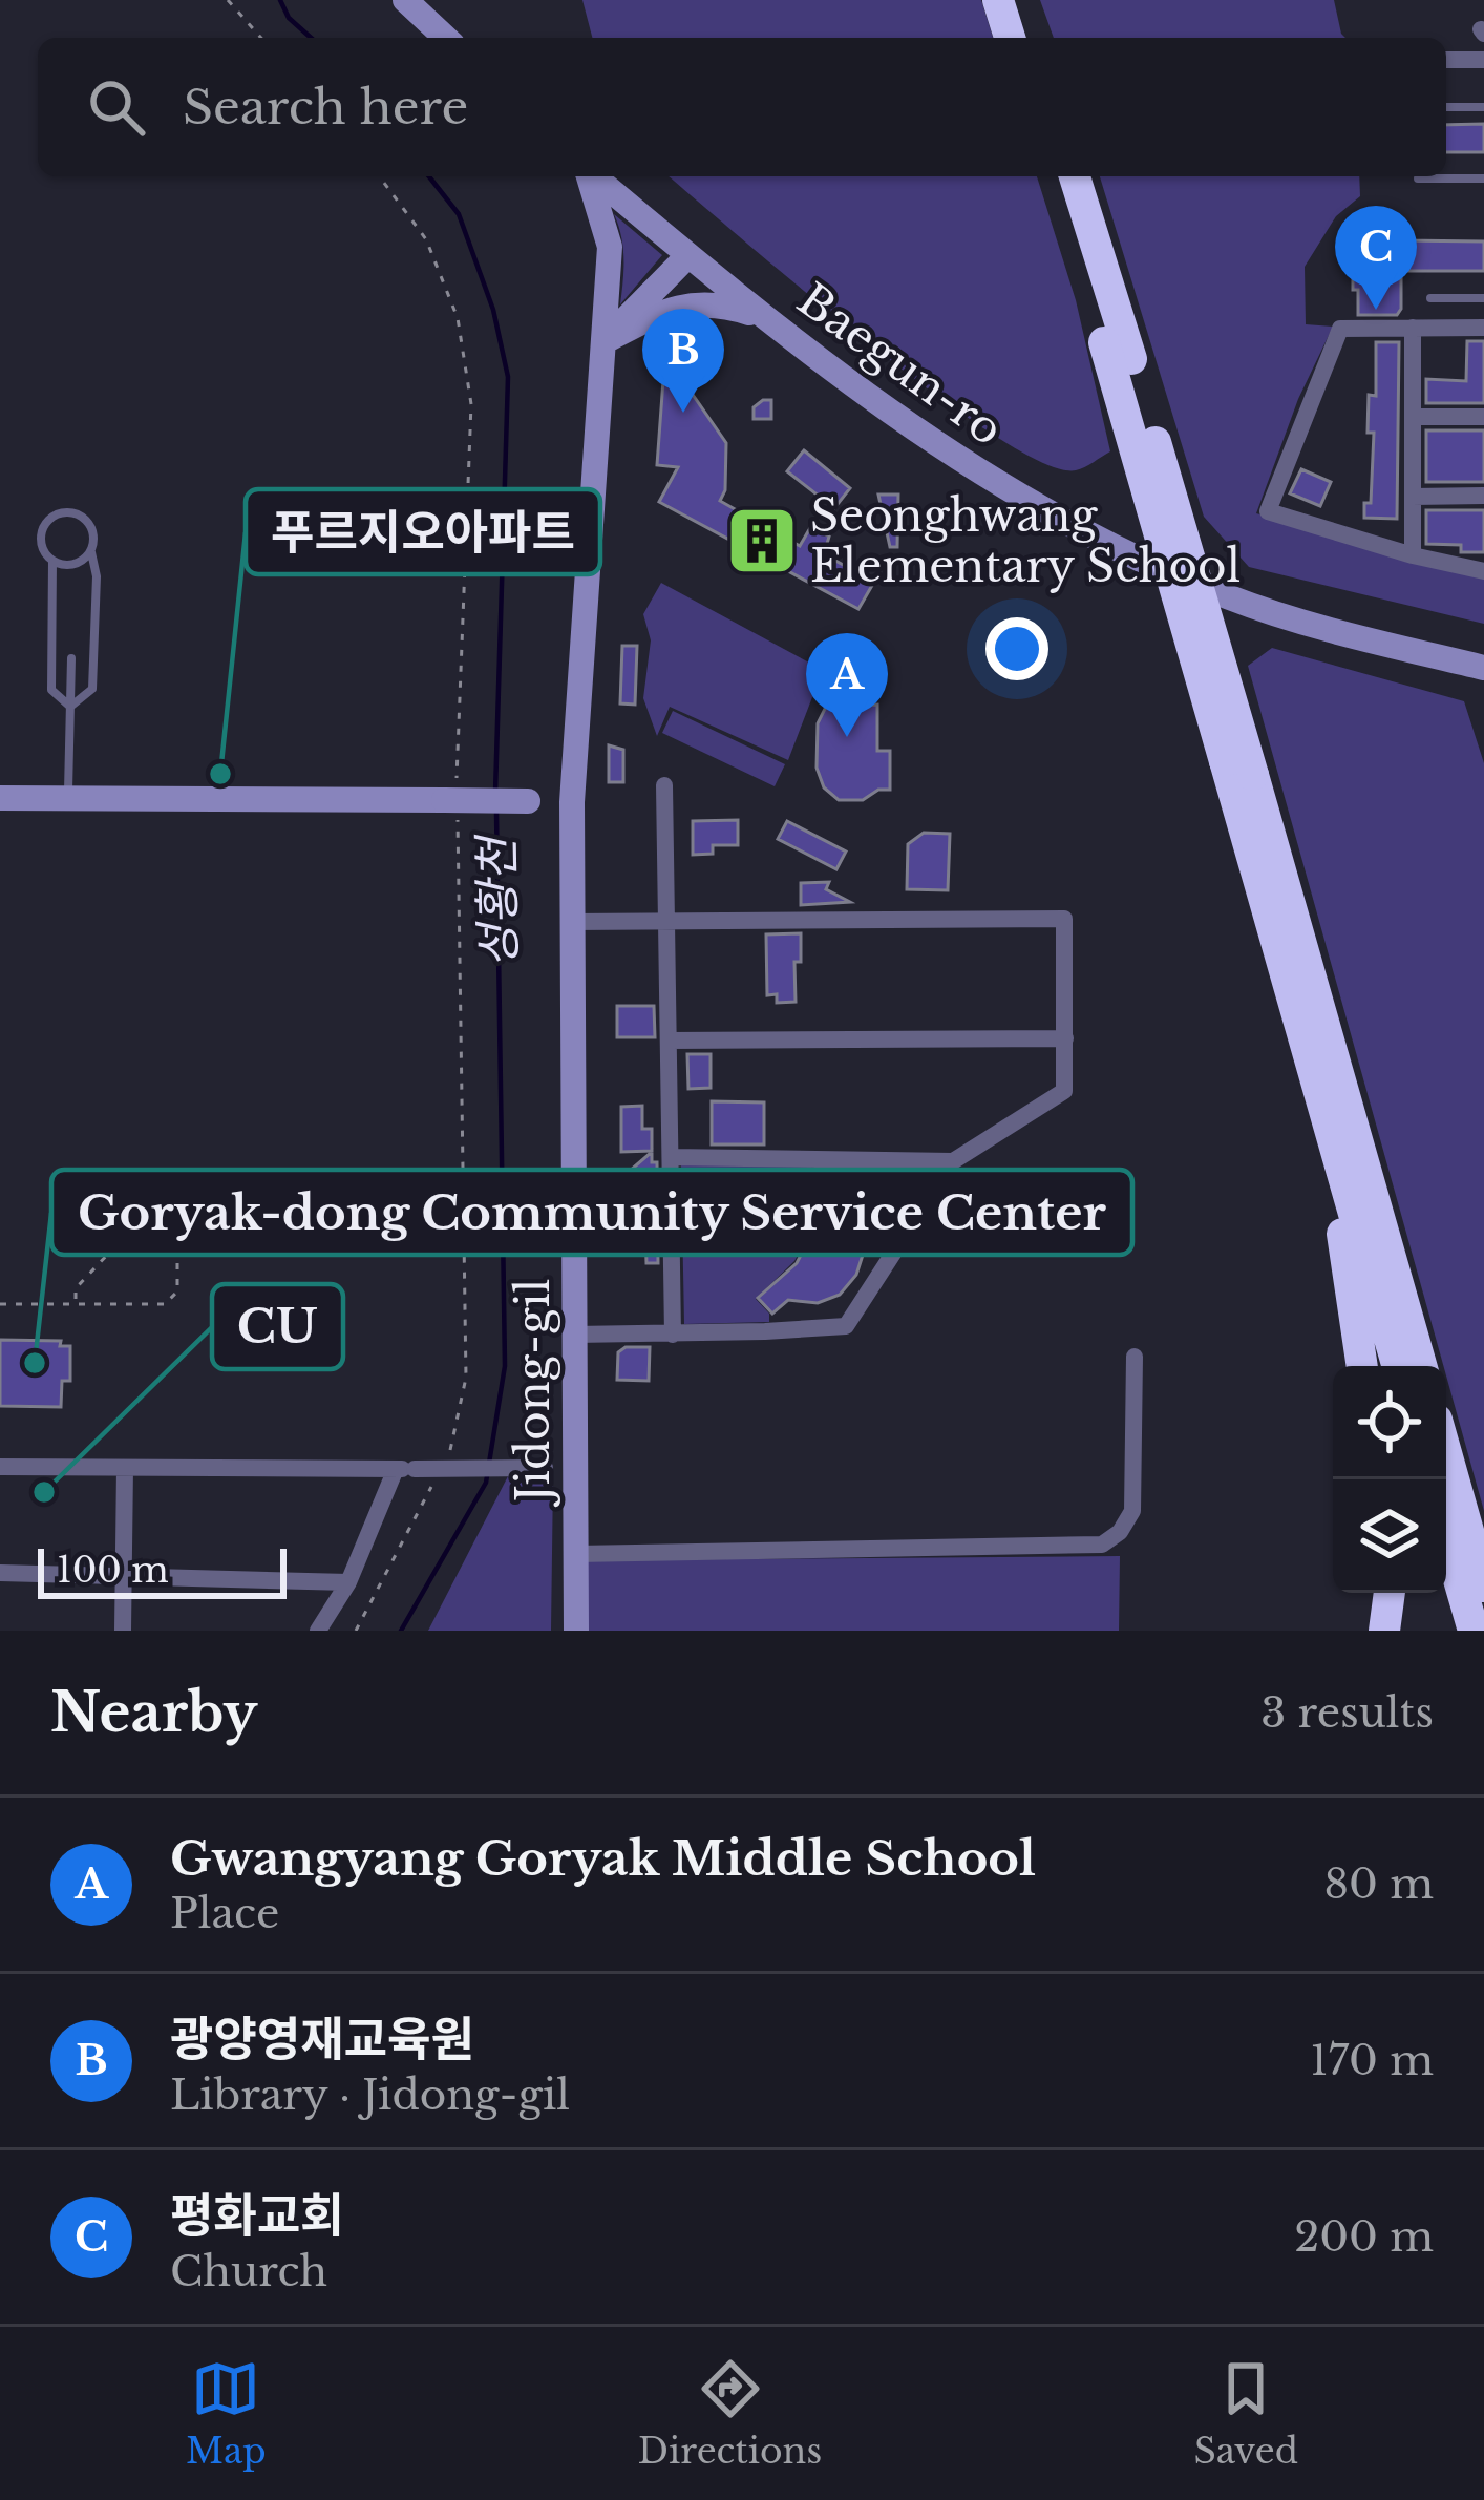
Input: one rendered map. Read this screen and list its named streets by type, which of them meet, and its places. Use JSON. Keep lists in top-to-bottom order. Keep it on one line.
{"streets":{"street":["Baegun-ro","Jidong-gil"]},"water":["성황천"],"places":{"building":["Seonghwang Elementary School"],"other":["푸르지오아파트","Goryak-dong Community Service Center","CU"]},"scale_bar":"100 m","page":{"search":"Search here","pins":["C","B","A"],"scale":"100 m","heading":["Nearby","3 results"],"list":[{"mark":"A","name":"Gwangyang Goryak Middle School","note":"Place","value":"80 m"},{"mark":"B","name":"광양영재교육원","note":"Library · Jidong-gil","value":"170 m"},{"mark":"C","name":"평화교회","note":"Church","value":"200 m"}],"nav":["Map","Directions","Saved"]}}
